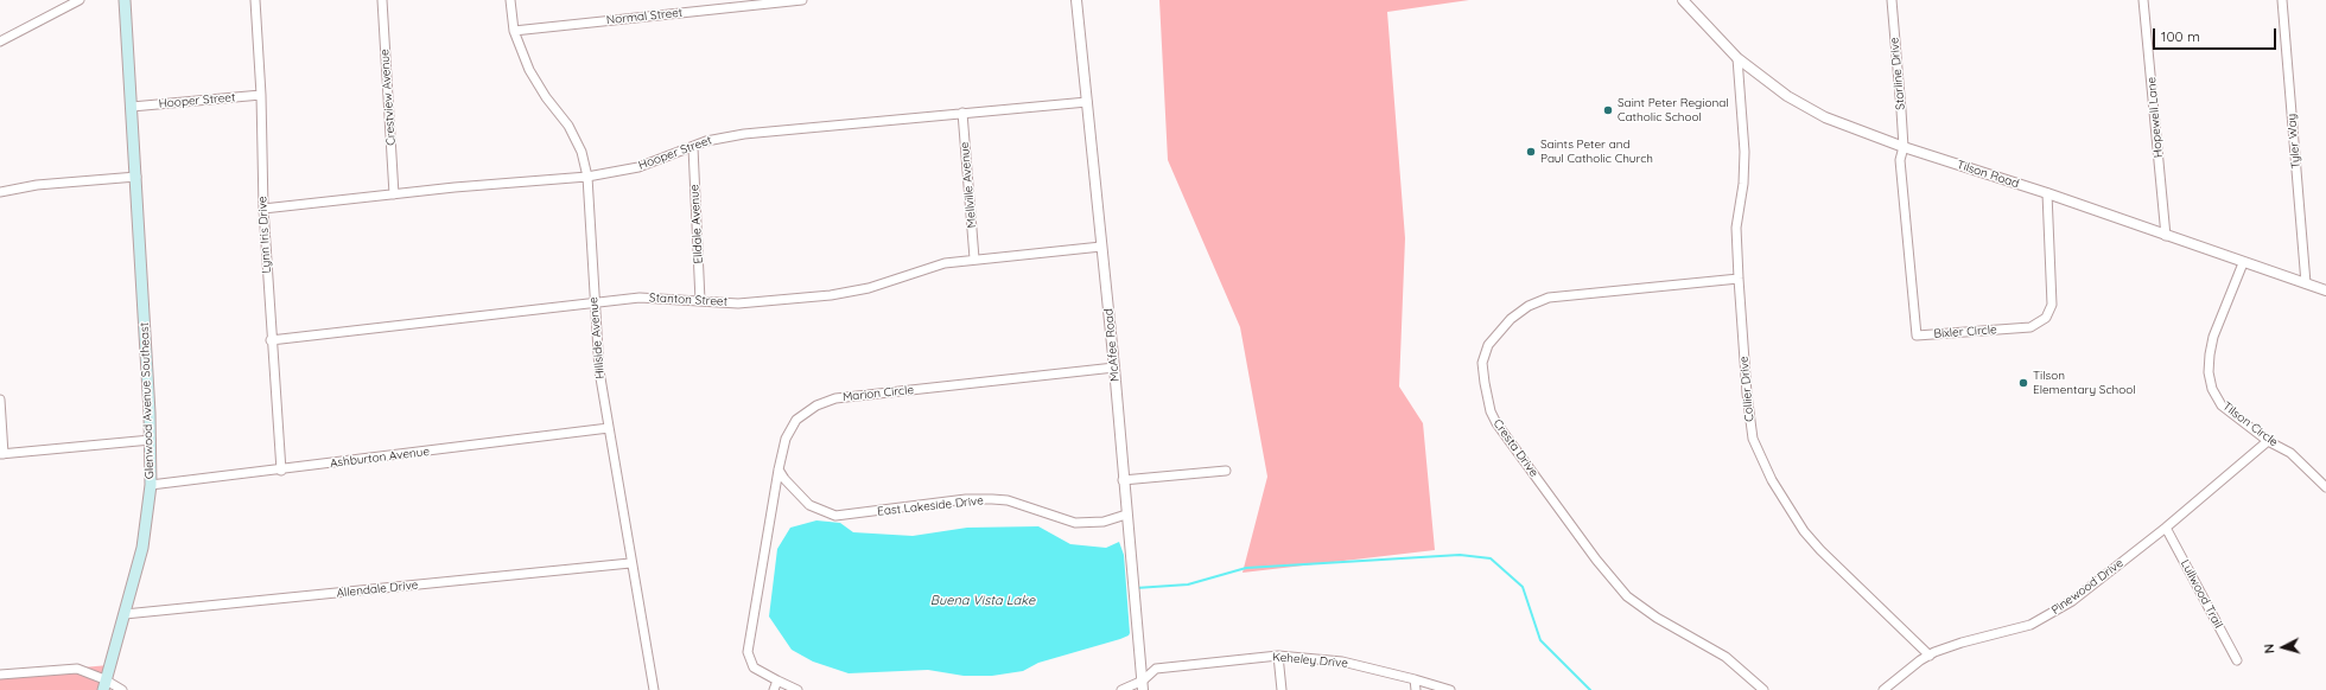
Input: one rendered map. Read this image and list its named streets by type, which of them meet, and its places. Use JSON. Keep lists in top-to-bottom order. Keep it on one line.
{"streets":{"main road":["Glenwood Avenue Southeast"],"street":["Normal Street","Starline Drive","Crestview Avenue","Hooper Street","Hopewell Lane","Tyler Way","Tilson Road","Mellville Avenue","Elldale Avenue","Lynn Iris Drive","Stanton Street","Bixler Circle","Hillside Avenue","McAfee Road","Collier Drive","Marion Circle","Tilson Circle","Cresta Drive","Ashburton Avenue","East Lakeside Drive","Pinewood Drive","Allendale Drive","Lullwood Trail","Keheley Drive"]},"crossings":[["Normal Street","Hillside Avenue"],["Starline Drive","Tilson Road"],["Starline Drive","Bixler Circle"],["Crestview Avenue","Hooper Street"],["Hooper Street","Mellville Avenue"],["Hooper Street","Elldale Avenue"],["Hooper Street","Lynn Iris Drive"],["Hooper Street","Hillside Avenue"],["Hooper Street","McAfee Road"],["Hooper Street","Glenwood Avenue Southeast"],["Hopewell Lane","Tilson Road"],["Tyler Way","Tilson Road"],["Tilson Road","Bixler Circle"],["Tilson Road","Collier Drive"],["Tilson Road","Tilson Circle"],["Mellville Avenue","Stanton Street"],["Elldale Avenue","Stanton Street"],["Lynn Iris Drive","Stanton Street"],["Lynn Iris Drive","Ashburton Avenue"],["Stanton Street","Hillside Avenue"],["Stanton Street","McAfee Road"],["Hillside Avenue","Ashburton Avenue"],["Hillside Avenue","Allendale Drive"],["McAfee Road","Marion Circle"],["McAfee Road","East Lakeside Drive"],["McAfee Road","Keheley Drive"],["Collier Drive","Cresta Drive"],["Collier Drive","Pinewood Drive"],["Marion Circle","East Lakeside Drive"],["Glenwood Avenue Southeast","Ashburton Avenue"],["Glenwood Avenue Southeast","Allendale Drive"],["Tilson Circle","Pinewood Drive"],["Pinewood Drive","Lullwood Trail"]],"water":["Buena Vista Lake"],"places":["Saint Peter Regional Catholic School","Saints Peter and Paul Catholic Church","Tilson Elementary School"],"scale_bar":"100 m","north":"left"}
